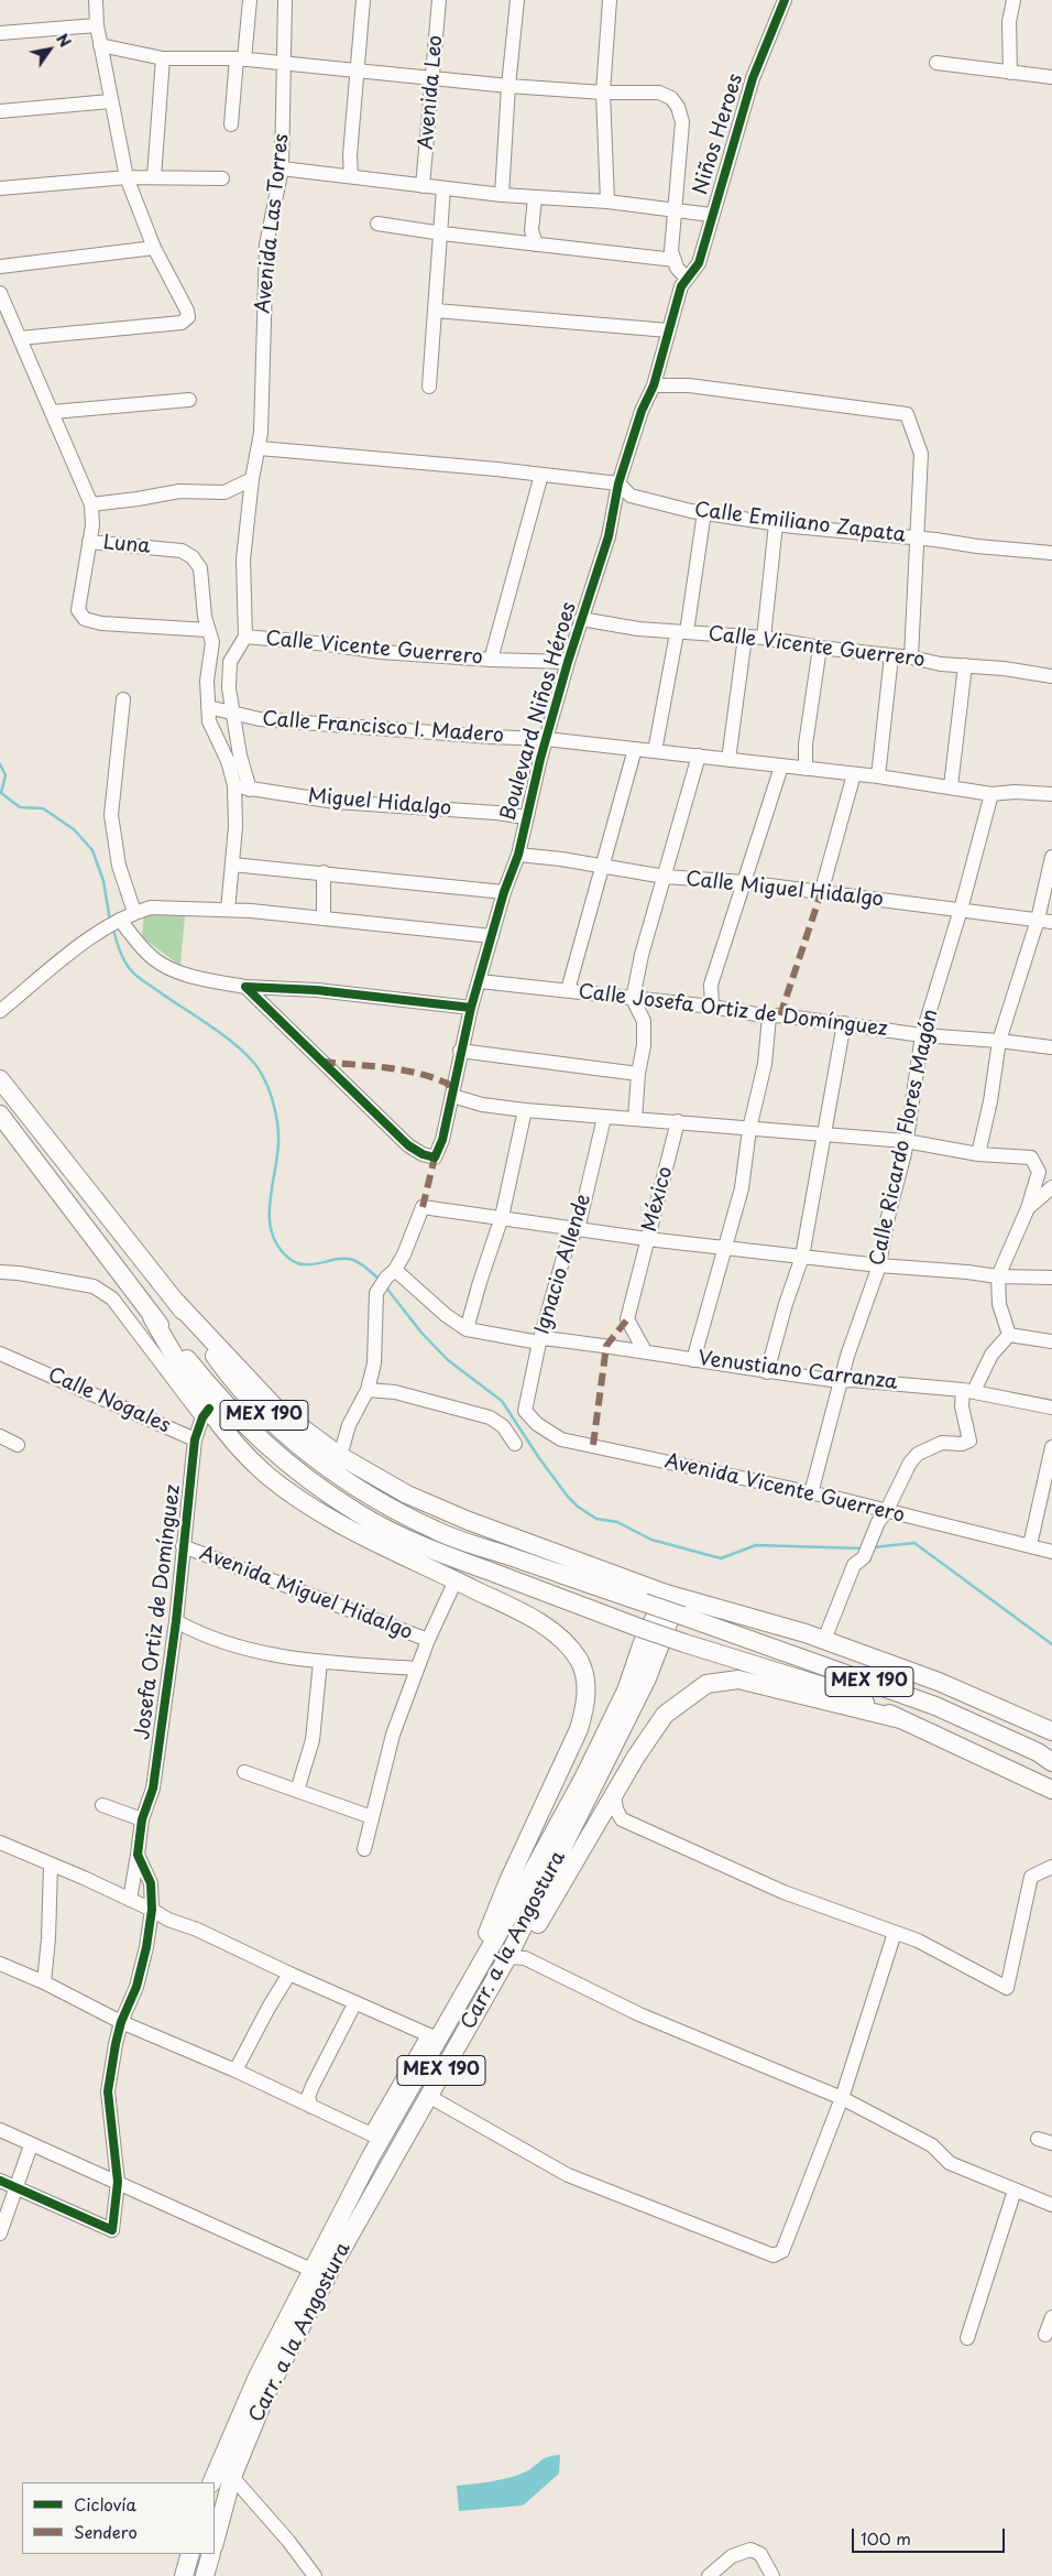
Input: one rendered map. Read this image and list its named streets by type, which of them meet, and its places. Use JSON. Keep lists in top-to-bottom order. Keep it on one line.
{"streets":{"main road":["MEX 190","Carr. a la Angostura"],"street":["Avenida Leo","Niños Heroes","Avenida Las Torres","Calle Emiliano Zapata","Luna","Calle Vicente Guerrero","Boulevard Niños Héroes","Calle Francisco I. Madero","Miguel Hidalgo","Calle Miguel Hidalgo","Calle Josefa Ortiz de Domínguez","Calle Ricardo Flores Magón","México","Ignacio Allende","Venustiano Carranza","Calle Nogales","Avenida Vicente Guerrero","Avenida Miguel Hidalgo","Josefa Ortiz de Domínguez"]},"crossings":[["Niños Heroes","Boulevard Niños Héroes"],["Avenida Las Torres","Calle Emiliano Zapata"],["Avenida Las Torres","Calle Vicente Guerrero"],["Calle Emiliano Zapata","Boulevard Niños Héroes"],["Luna","Calle Francisco I. Madero"],["Luna","Miguel Hidalgo"],["Calle Vicente Guerrero","Boulevard Niños Héroes"],["Boulevard Niños Héroes","Calle Francisco I. Madero"],["Boulevard Niños Héroes","Miguel Hidalgo"],["Boulevard Niños Héroes","Calle Miguel Hidalgo"],["Boulevard Niños Héroes","Calle Josefa Ortiz de Domínguez"],["Calle Francisco I. Madero","Calle Ricardo Flores Magón"],["Calle Miguel Hidalgo","Calle Ricardo Flores Magón"],["Calle Josefa Ortiz de Domínguez","Calle Ricardo Flores Magón"],["Calle Ricardo Flores Magón","Venustiano Carranza"],["Calle Ricardo Flores Magón","Avenida Vicente Guerrero"],["México","Venustiano Carranza"],["Ignacio Allende","Venustiano Carranza"],["Ignacio Allende","Avenida Vicente Guerrero"],["Calle Nogales","Josefa Ortiz de Domínguez"],["MEX 190","Carr. a la Angostura"],["Avenida Miguel Hidalgo","Josefa Ortiz de Domínguez"]],"legend":["Ciclovía","Sendero"],"scale_bar":"100 m","north":"top right"}
